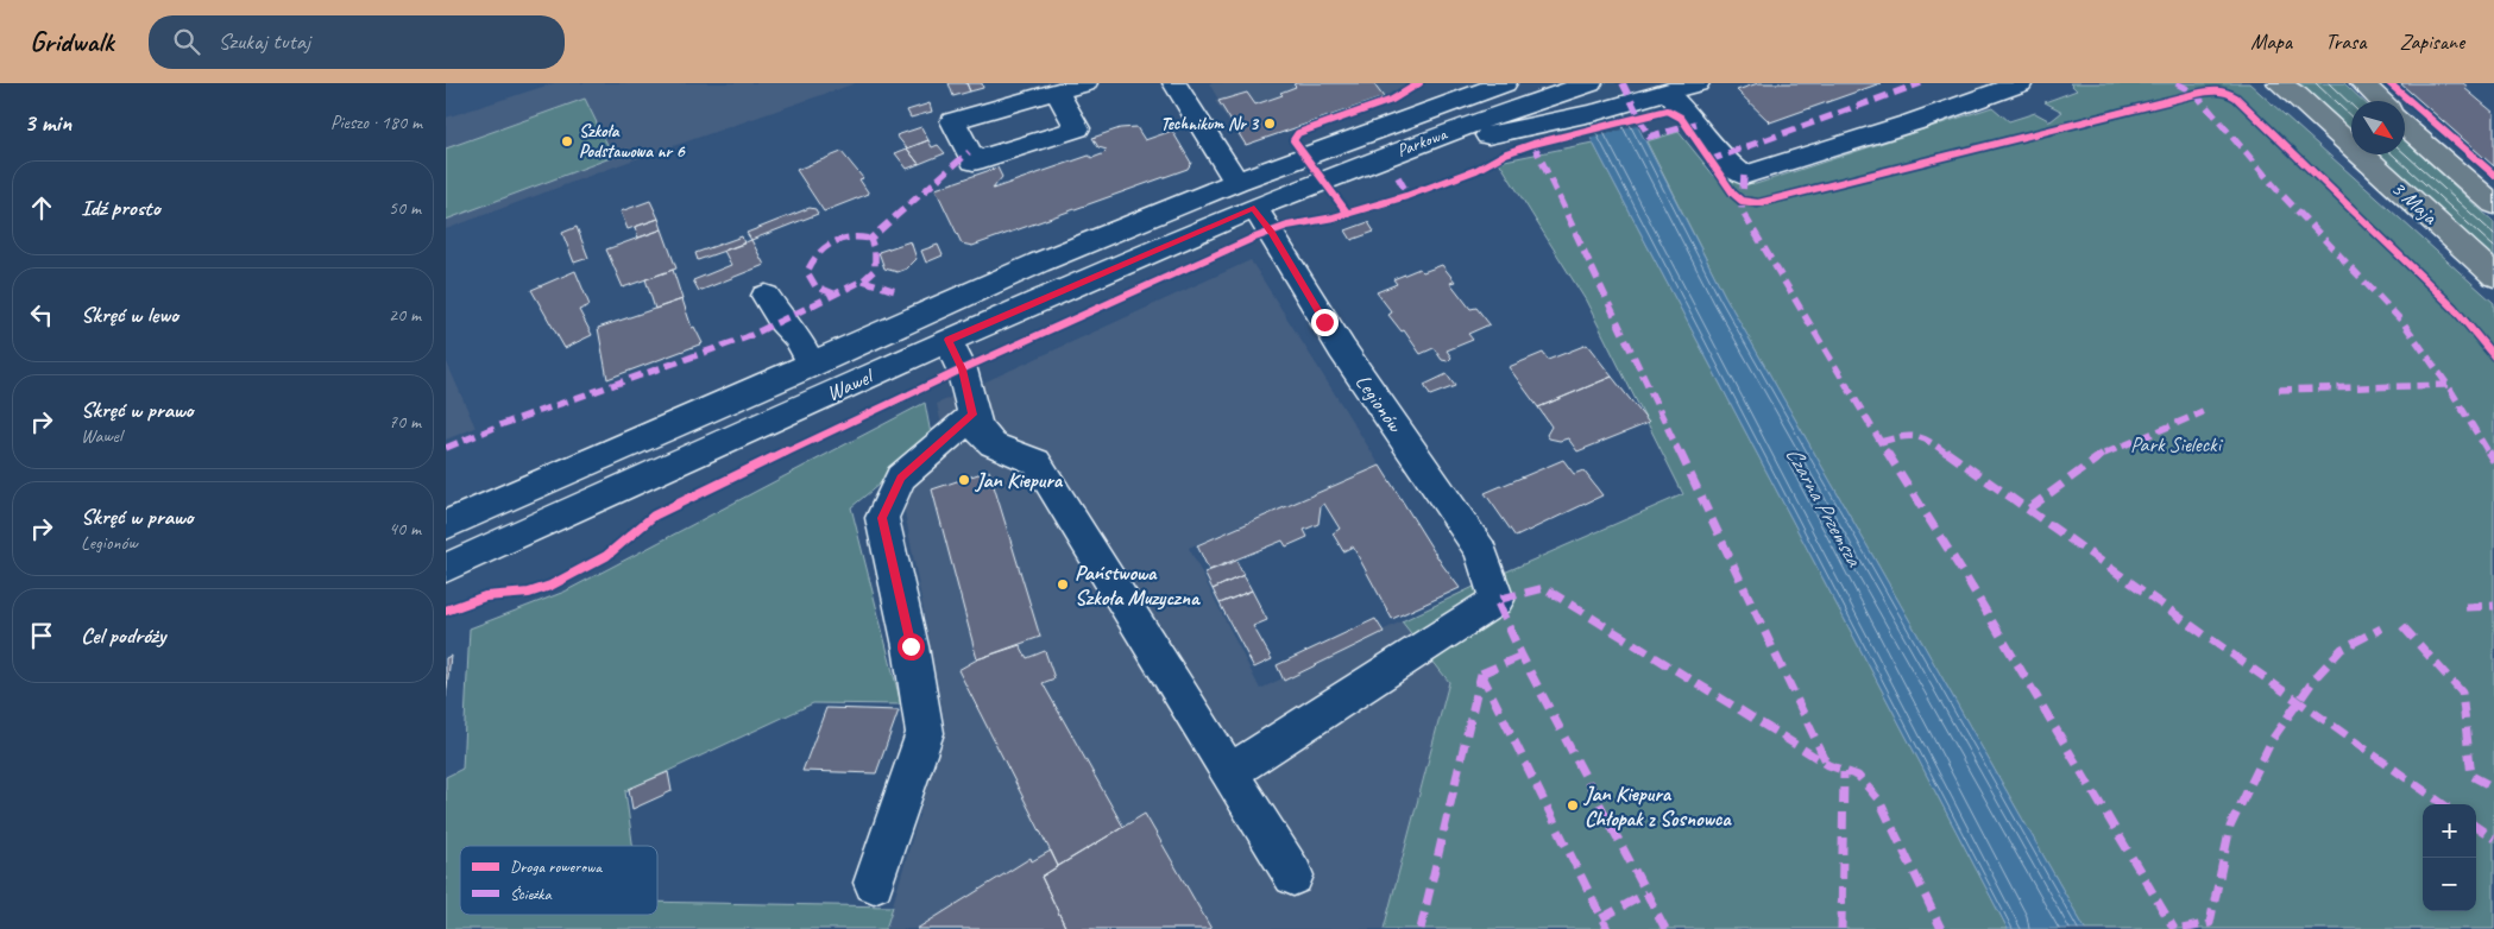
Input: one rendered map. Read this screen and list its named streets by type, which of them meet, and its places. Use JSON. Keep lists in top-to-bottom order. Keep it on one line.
{"streets":{"main road":["3 Maja"],"street":["Parkowa","Wawel","Legionów"]},"crossings":[["Parkowa","Wawel"],["Parkowa","Legionów"],["Wawel","Legionów"]],"water":["Czarna Przemsza"],"parks":["Park Sielecki"],"places":["Technikum Nr 3","Szkoła Podstawowa nr 6","Jan Kiepura","Państwowa Szkoła Muzyczna","Jan Kiepura Chłopak z Sosnowca"],"legend":["Droga rowerowa","Ścieżka"],"north":"bottom right","page":{"header":"Gridwalk","search":"Szukaj tutaj","nav":["Mapa","Trasa","Zapisane"],"heading":["3 min","Pieszo · 180 m"],"list":[["Idź prosto","50 m"],["Skręć w lewo","20 m"],["Skręć w prawo","Wawel","70 m"],["Skręć w prawo","Legionów","40 m"],"Cel podróży"],"map_buttons":["+","−"]}}
